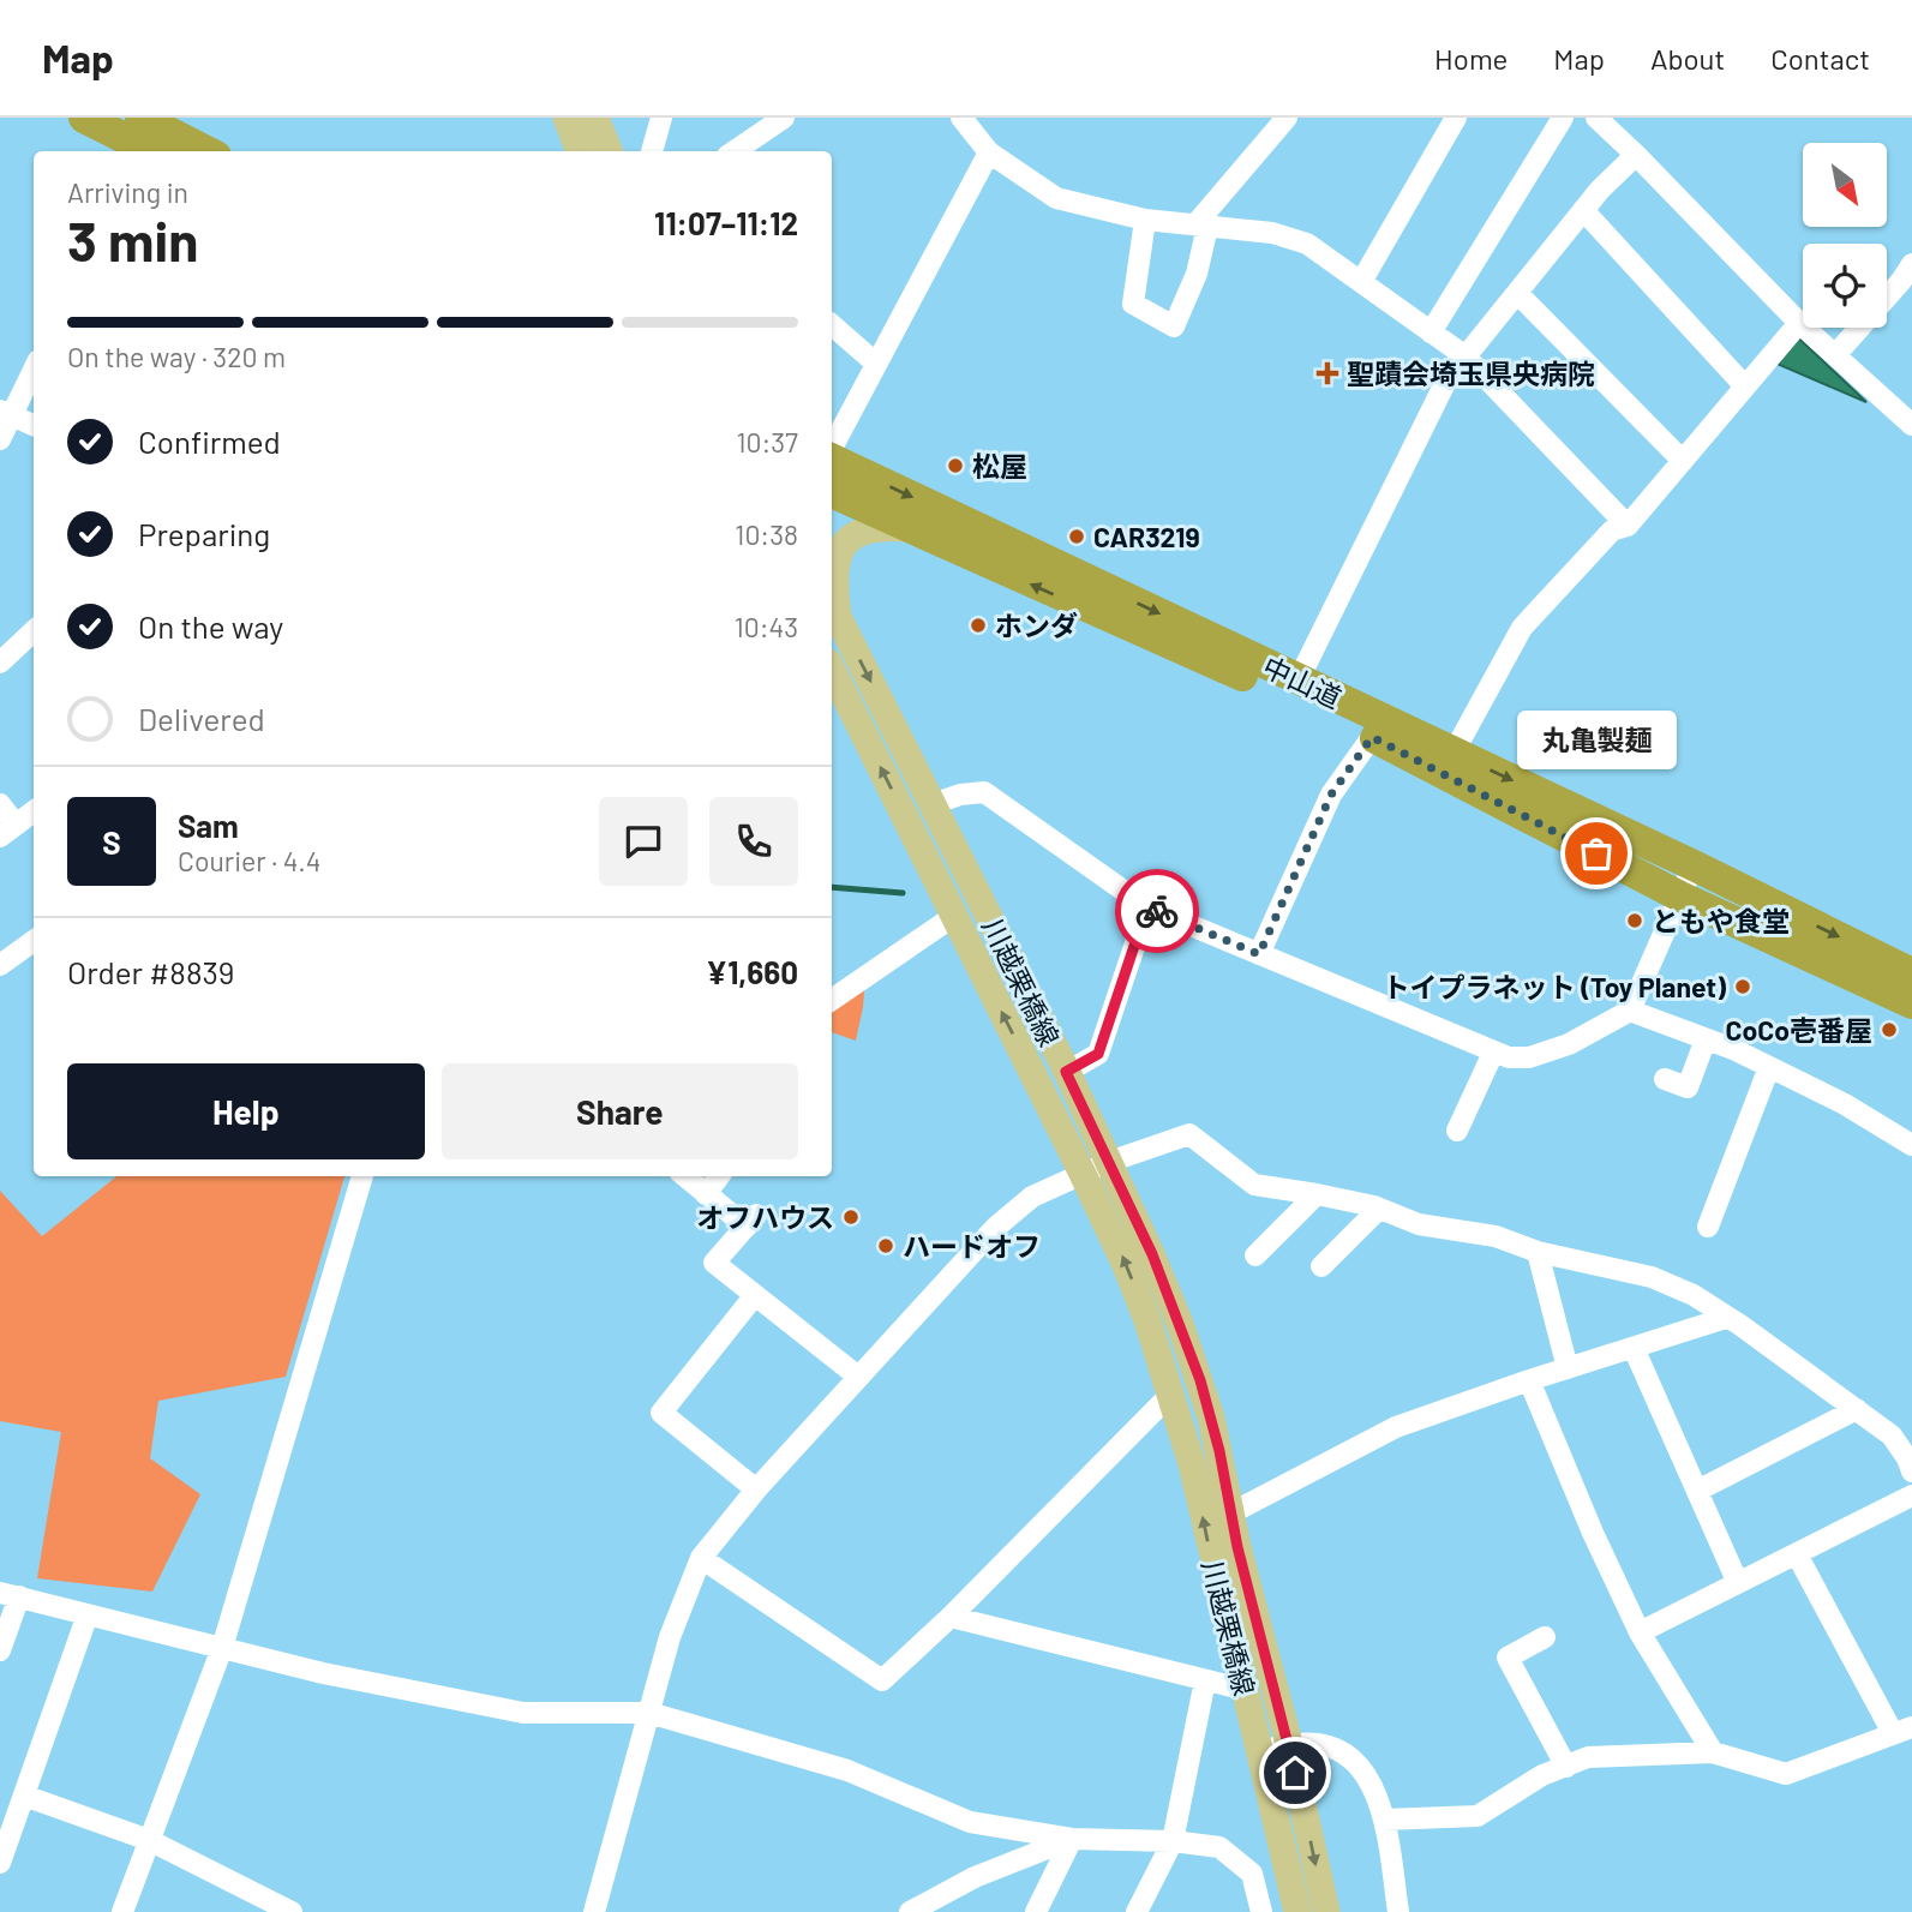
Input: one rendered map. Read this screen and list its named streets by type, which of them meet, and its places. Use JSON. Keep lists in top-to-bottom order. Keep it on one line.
{"streets":{"highway":["中山道"],"main road":["川越栗橋線"]},"places":{"health":["聖蹟会埼玉県央病院"],"other":["松屋","CAR3219","ホンダ","丸亀製麺","ともや食堂","トイプラネット (Toy Planet)","CoCo壱番屋","オフハウス","ハードオフ"]},"north":"bottom right","page":{"header":"Map","nav":["Home","Map","About","Contact"],"heading":["3 min","Arriving in","11:07–11:12"],"panel":["Sam","Courier · 4.4","Order #8839","¥1,660"],"bar":"On the way · 320 m","list":[["Confirmed","10:37"],["Preparing","10:38"],["On the way","10:43"],"Delivered"],"bubble":"丸亀製麺","round":"S","buttons":["Help","Share"]}}
